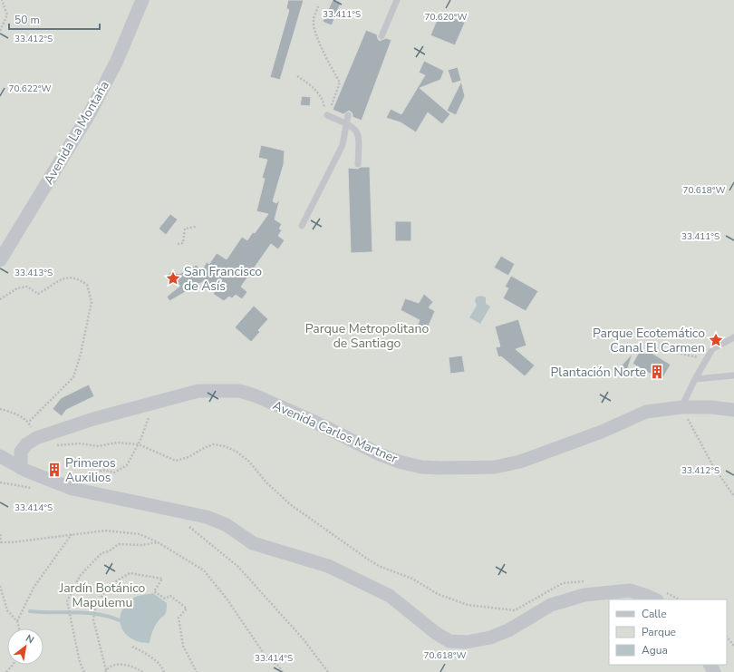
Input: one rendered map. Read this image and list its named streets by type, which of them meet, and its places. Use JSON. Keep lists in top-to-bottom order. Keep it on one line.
{"streets":{"street":["Avenida La Montaña","Avenida Carlos Martner"]},"parks":["Parque Metropolitano de Santiago","Jardín Botánico Mapulemu"],"places":{"place":["San Francisco de Asís","Parque Ecotemático Canal El Carmen"],"building":["Plantación Norte","Primeros Auxilios"]},"legend":["Calle","Parque","Agua"],"scale_bar":"50 m","north":"top right","coordinates":["33.411°S","70.620°W","33.412°S","70.622°W","70.618°W","33.413°S","33.414°S"]}
